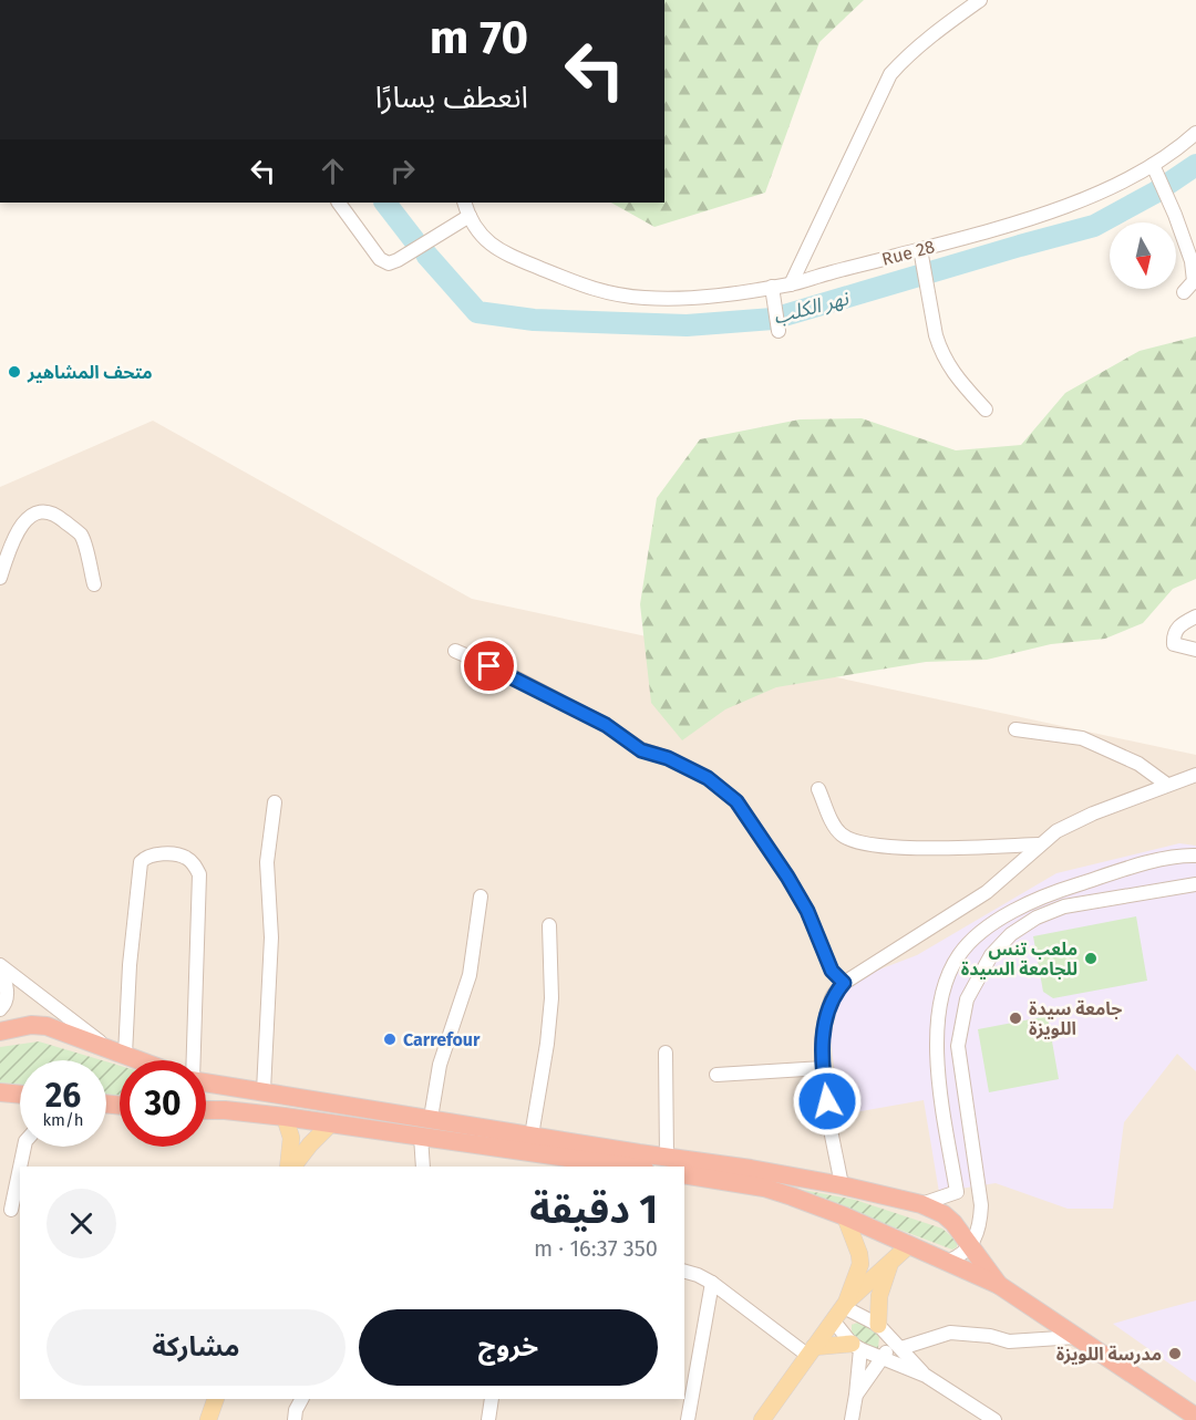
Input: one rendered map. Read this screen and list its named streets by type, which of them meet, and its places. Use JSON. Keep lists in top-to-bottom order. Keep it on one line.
{"streets":{"street":["Rue 28"]},"water":["نهر الكلب"],"places":["متحف المشاهير","ملعب تنس للجامعة السيدة","جامعة سيدة اللويزة","Carrefour","مدرسة اللويزة"],"north":"bottom","page":{"turn":["70 m","انعطف يسارًا"],"speed":"26 km/h","limit":"30","heading":["1 دقيقة","350 m · 16:37"],"buttons":["خروج","مشاركة"]}}
